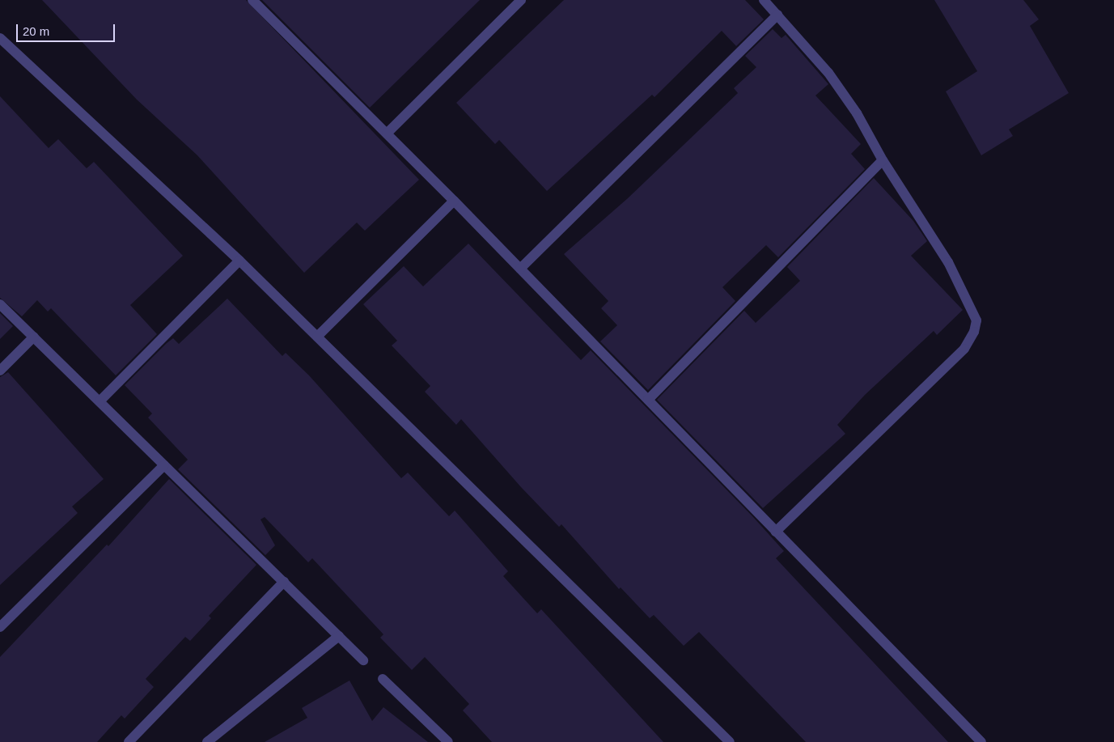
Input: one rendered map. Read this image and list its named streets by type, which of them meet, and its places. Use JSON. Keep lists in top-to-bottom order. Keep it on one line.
{"scale_bar":"20 m"}
